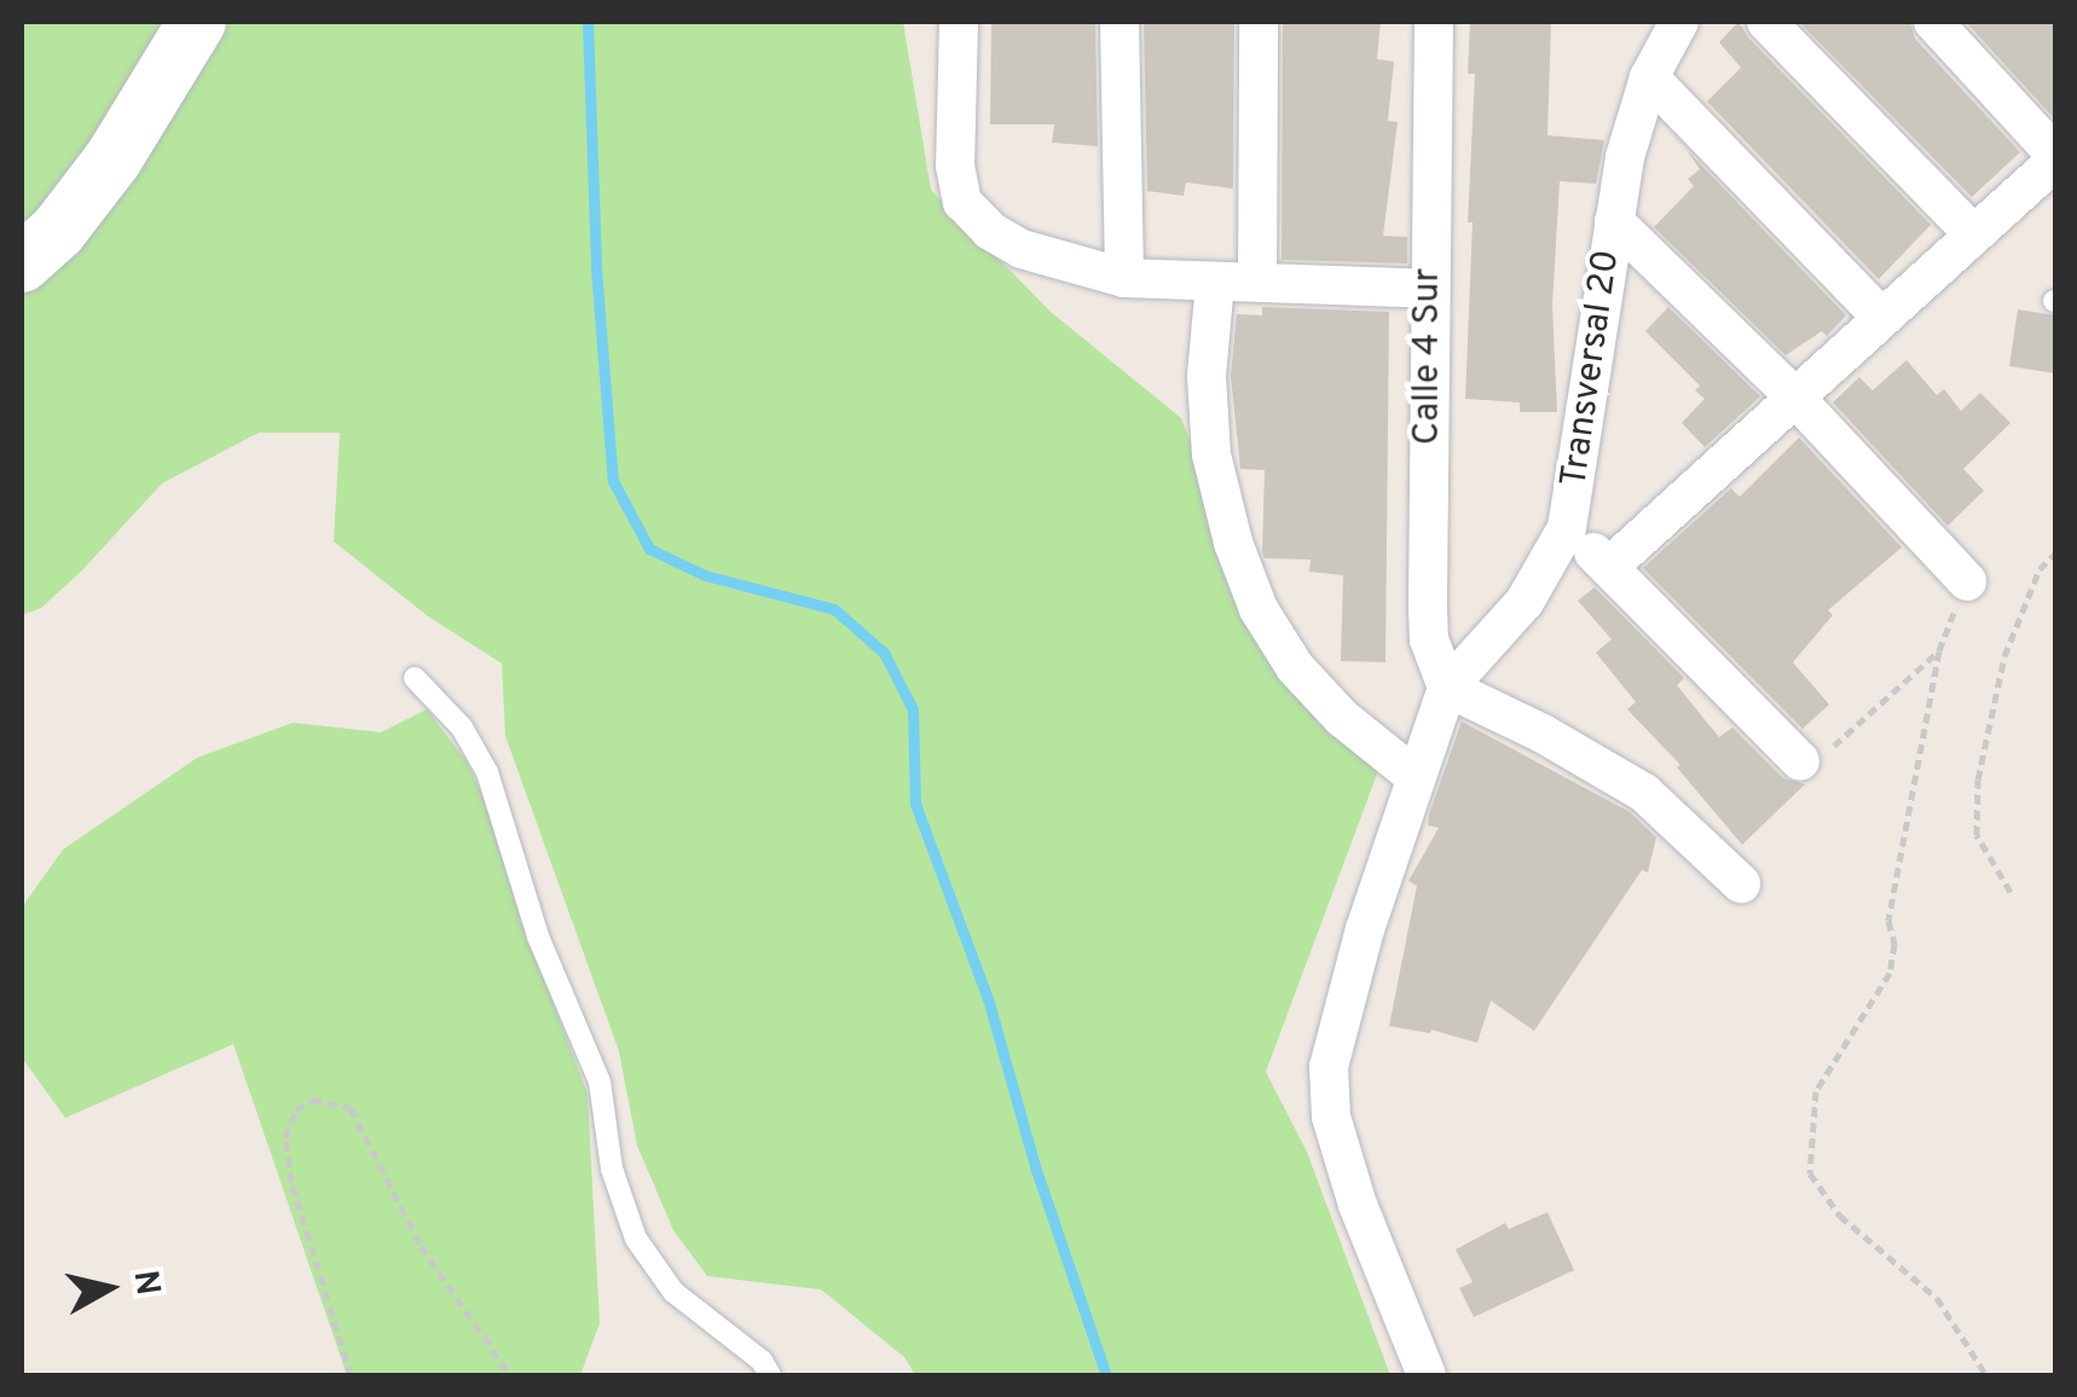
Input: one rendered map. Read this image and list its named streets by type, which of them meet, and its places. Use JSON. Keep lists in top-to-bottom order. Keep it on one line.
{"streets":{"street":["Calle 4 Sur","Transversal 20"]},"crossings":[["Calle 4 Sur","Transversal 20"]],"north":"right"}
